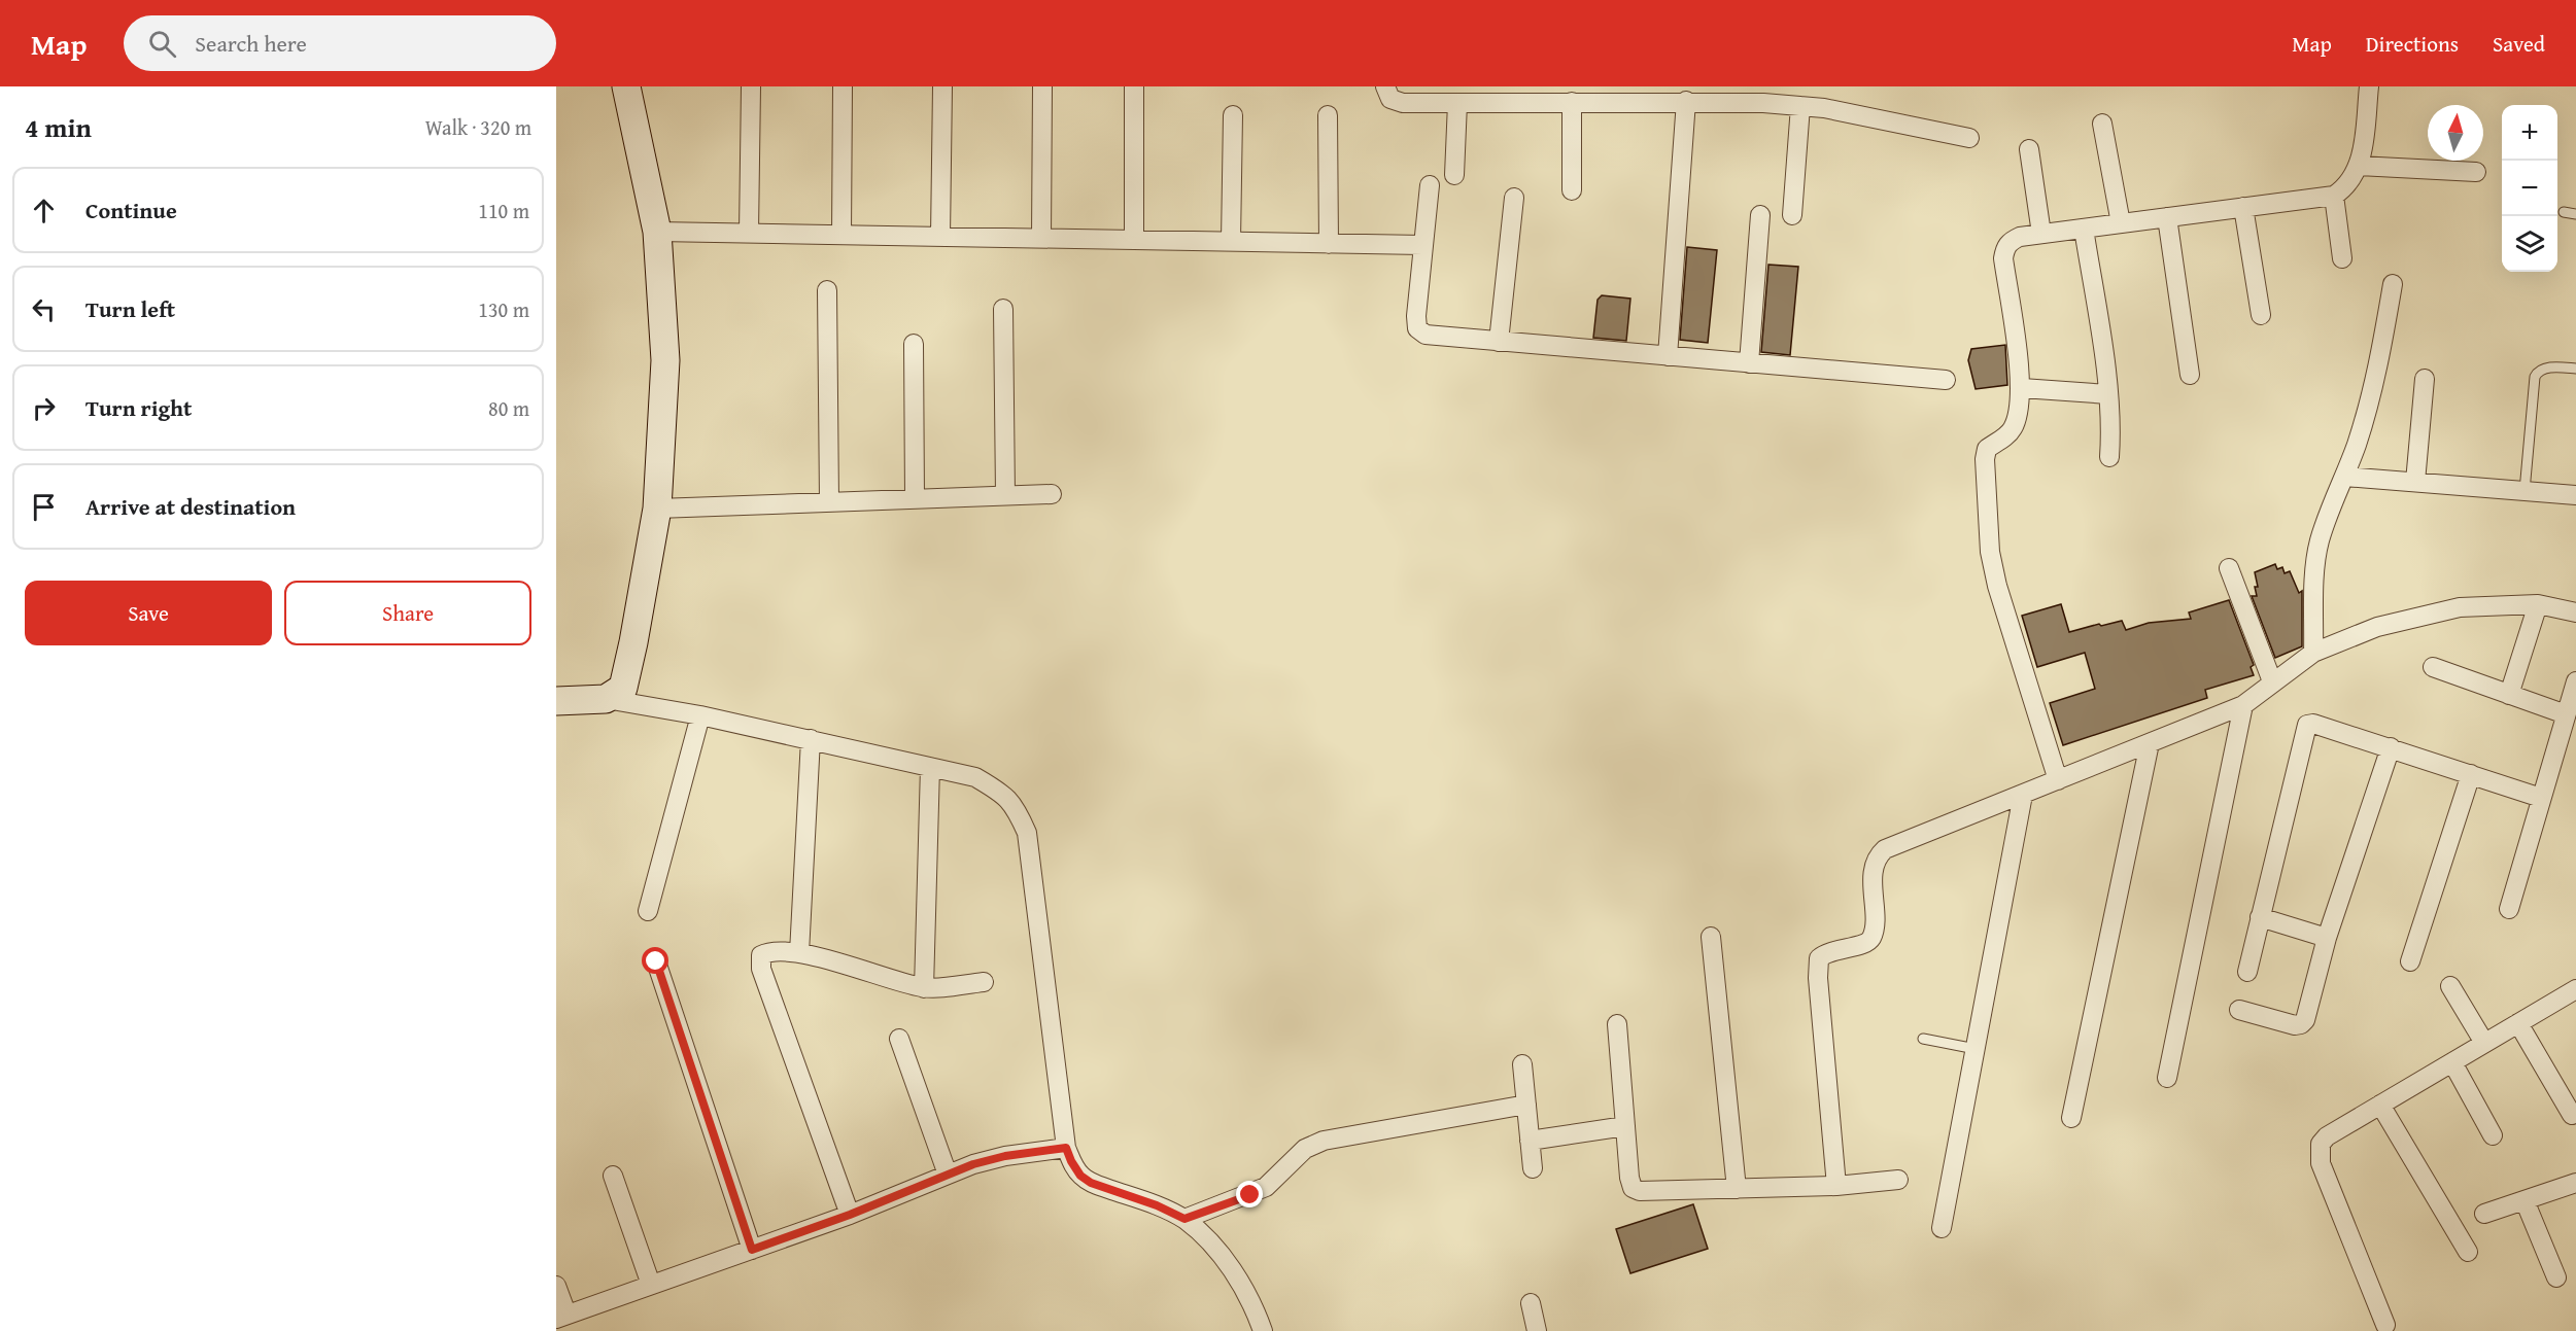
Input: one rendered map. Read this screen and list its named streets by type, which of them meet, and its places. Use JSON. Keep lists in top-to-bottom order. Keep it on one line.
{"north":"top","page":{"header":"Map","search":"Search here","nav":["Map","Directions","Saved"],"heading":["4 min","Walk · 320 m"],"map_buttons":["+","−"],"list":[["Continue","110 m"],["Turn left","130 m"],["Turn right","80 m"],"Arrive at destination"],"buttons":["Save","Share"]}}
